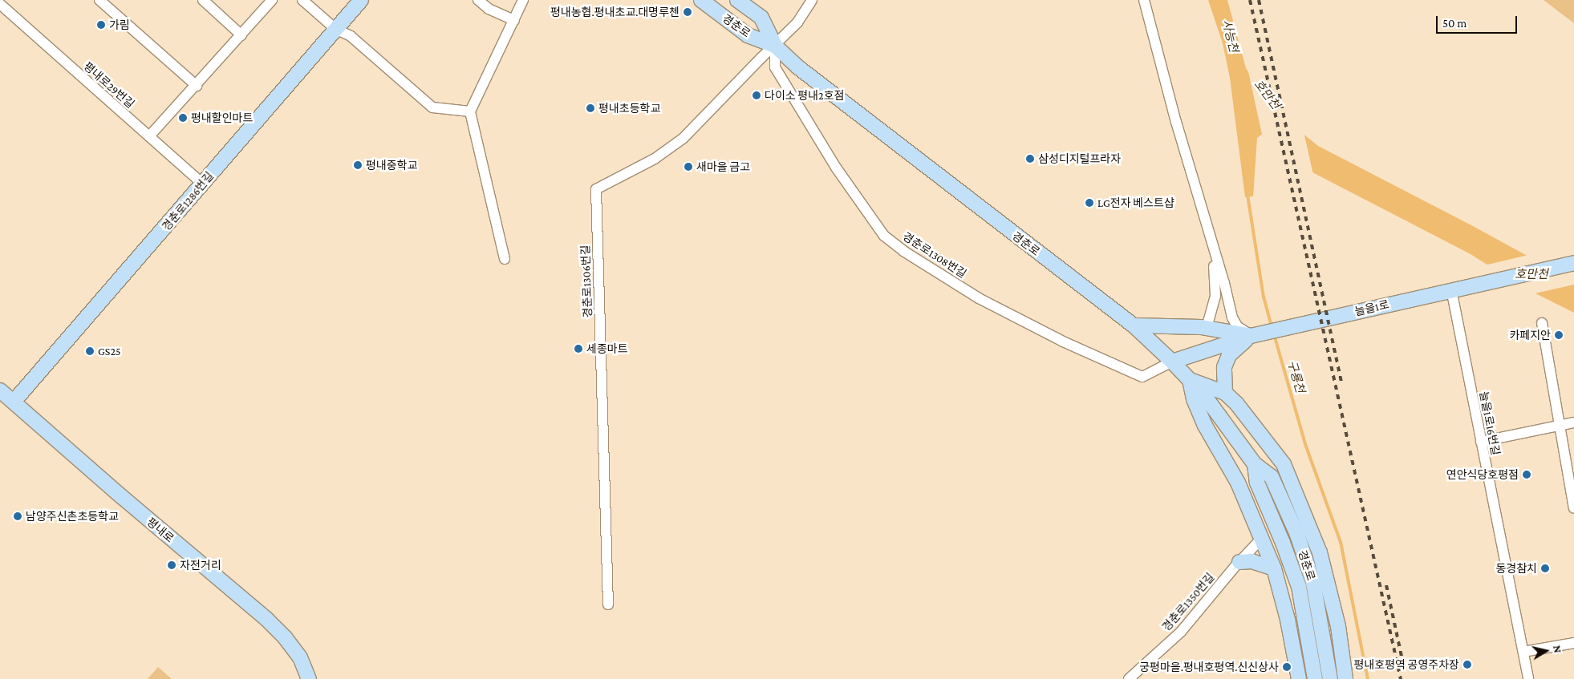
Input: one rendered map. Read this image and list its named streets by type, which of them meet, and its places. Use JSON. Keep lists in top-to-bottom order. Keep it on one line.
{"streets":{"street":["경춘로","평내로29번길","경춘로1286번길","경춘로1308번길","경춘로1306번길","늘을1로","늘을1로16번길","평내로","경춘로1350번길"]},"crossings":[["경춘로","경춘로1308번길"],["경춘로","경춘로1306번길"],["경춘로","늘을1로"],["평내로29번길","경춘로1286번길"],["경춘로1286번길","평내로"],["경춘로1308번길","경춘로1306번길"],["경춘로1308번길","늘을1로"],["늘을1로","늘을1로16번길"]],"water":["사능천","호만천","구룡천"],"places":["평내농협.평내초교.대명루첸","가림","다이소 평내2호점","평내초등학교","평내할인마트","삼성디지털프라자","평내중학교","새마을 금고","LG전자 베스트샵","카페지안","세종마트","GS25","연안식당호평점","남양주신촌초등학교","자전거리","동경참치","평내호평역 공영주차장","궁평마을.평내호평역.신신상사"],"scale_bar":"50 m","north":"right"}
